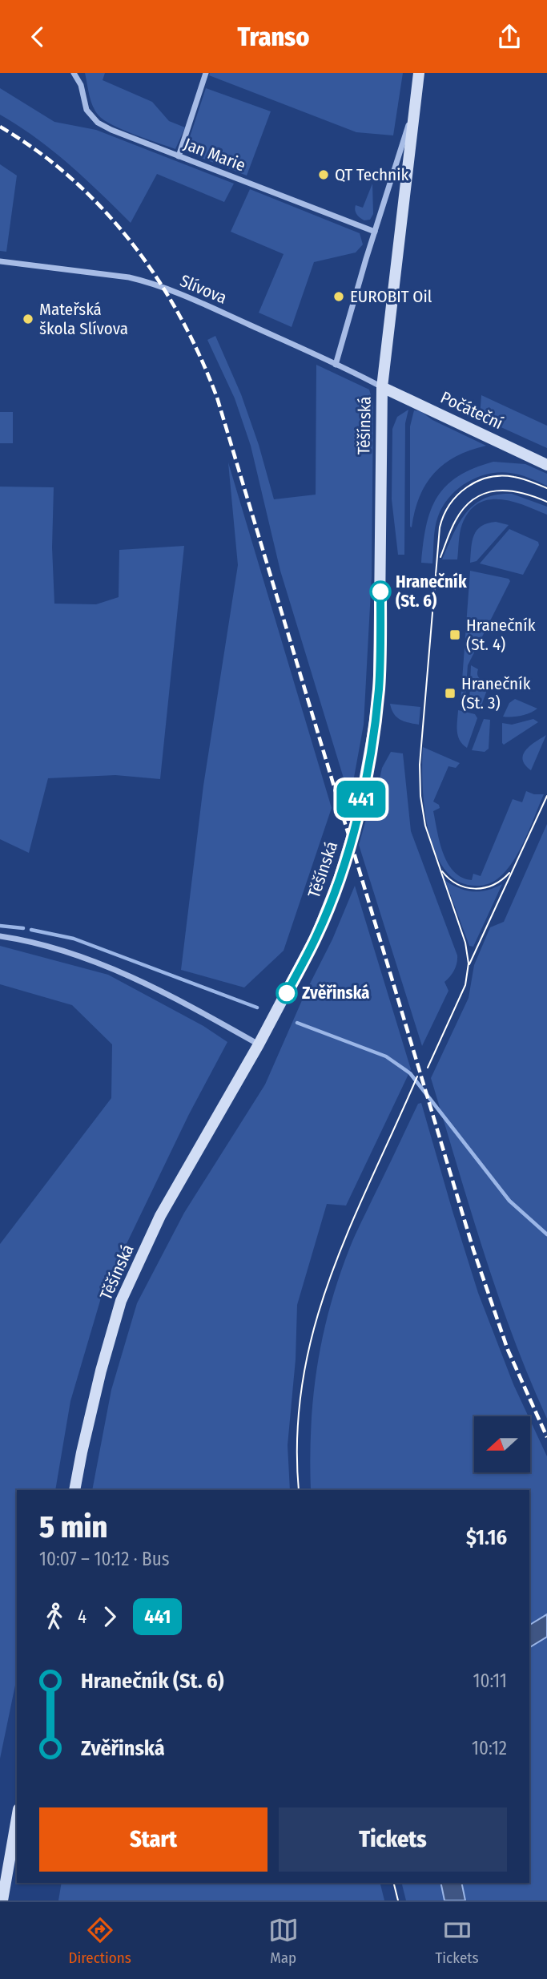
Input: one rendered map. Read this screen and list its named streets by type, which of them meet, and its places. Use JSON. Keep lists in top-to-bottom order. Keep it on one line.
{"streets":{"main road":["Počáteční","Těšínská"],"street":["Jan Marie","Slívova"]},"crossings":[["Slívova","Počáteční"],["Slívova","Těšínská"],["Počáteční","Těšínská"]],"places":{"other":["QT Technik","EUROBIT Oil","Mateřská škola Slívova","Hranečník (St. 6)","Zvěřinská"],"transit":["Hranečník (St. 4)","Hranečník (St. 3)"]},"lines":["bus line 441"],"north":"left","page":{"header":"Transo","on_map":"441","heading":["5 min","10:07 – 10:12 · Bus","$1.16"],"legs":["4","441"],"list":[{"name":"Hranečník (St. 6)","value":"10:11"},{"name":"Zvěřinská","value":"10:12"}],"buttons":["Start","Tickets"],"tabs":["Directions","Map","Tickets"]}}
